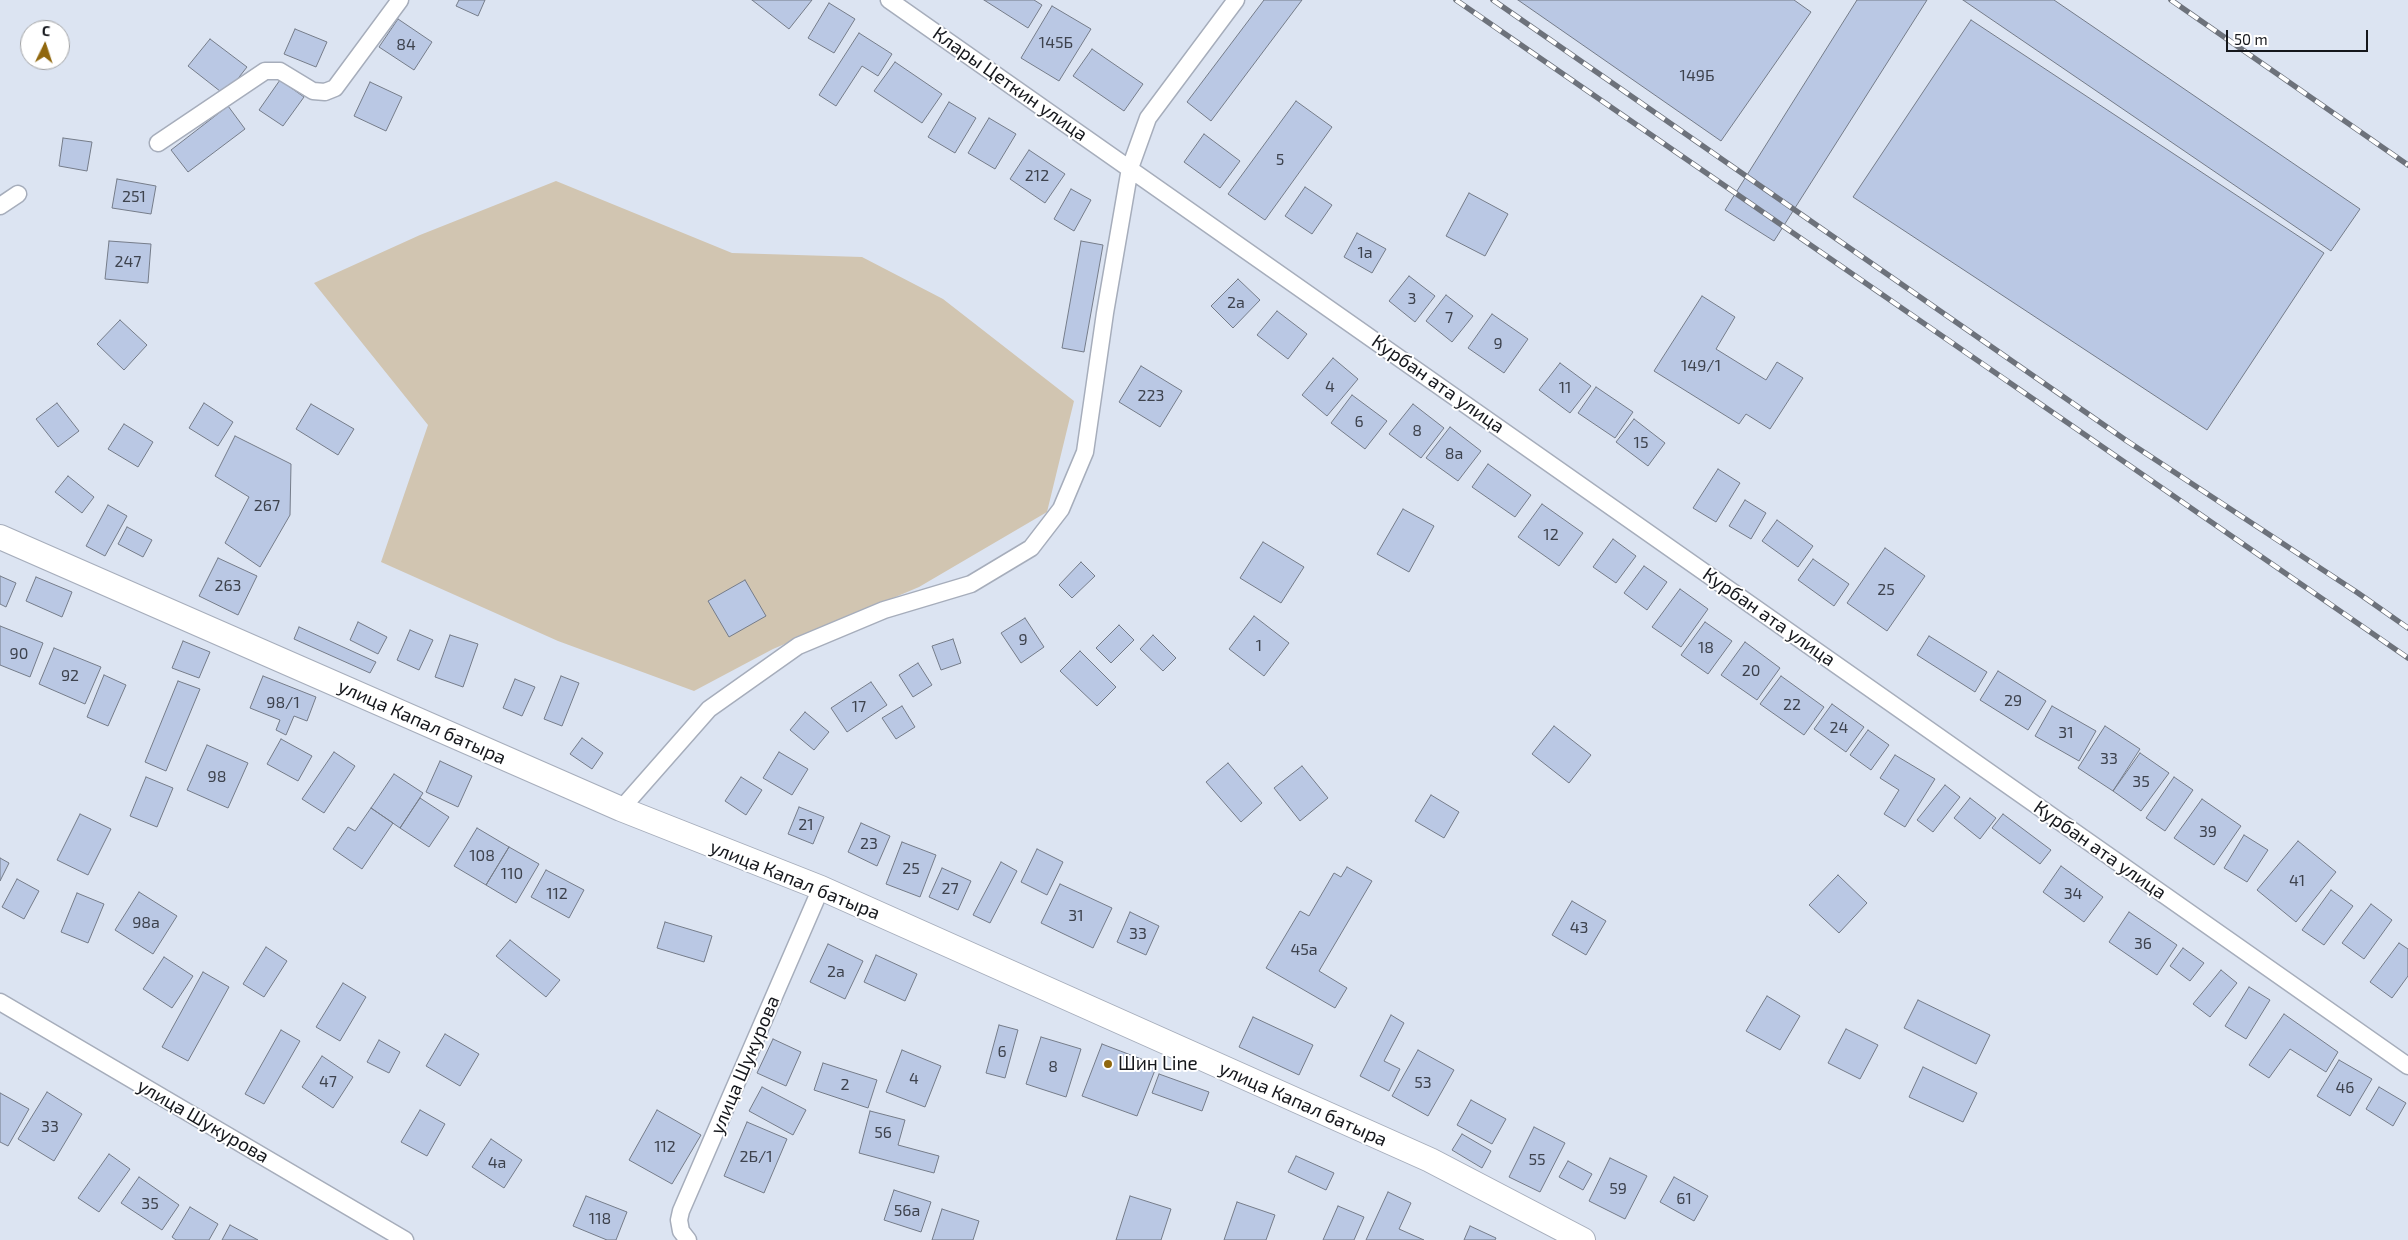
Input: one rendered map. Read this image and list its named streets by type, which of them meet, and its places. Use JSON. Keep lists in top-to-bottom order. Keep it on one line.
{"streets":{"main road":["улица Капал батыра"],"street":["Клары Цеткин улица","Курбан ата улица","улица Шукурова"]},"crossings":[["Клары Цеткин улица","Курбан ата улица"],["улица Капал батыра","улица Шукурова"]],"places":["Шин Line"],"house_numbers":["145Б","84","149Б","5","212","251","1а","247","3","2а","7","9","149/1","4","11","223","6","8","15","8а","267","12","263","25","9","1","18","90","20","92","29","98/1","22","17","24","31","33","98","35","21","39","23","108","25","110","41","27","112","34","31","98а","43","33","36","45а","2а","6","8","4","47","53","2","46","33","56","112","2Б/1","55","4а","59","61","35","56а","118"],"scale_bar":"50 m","north":"top"}
